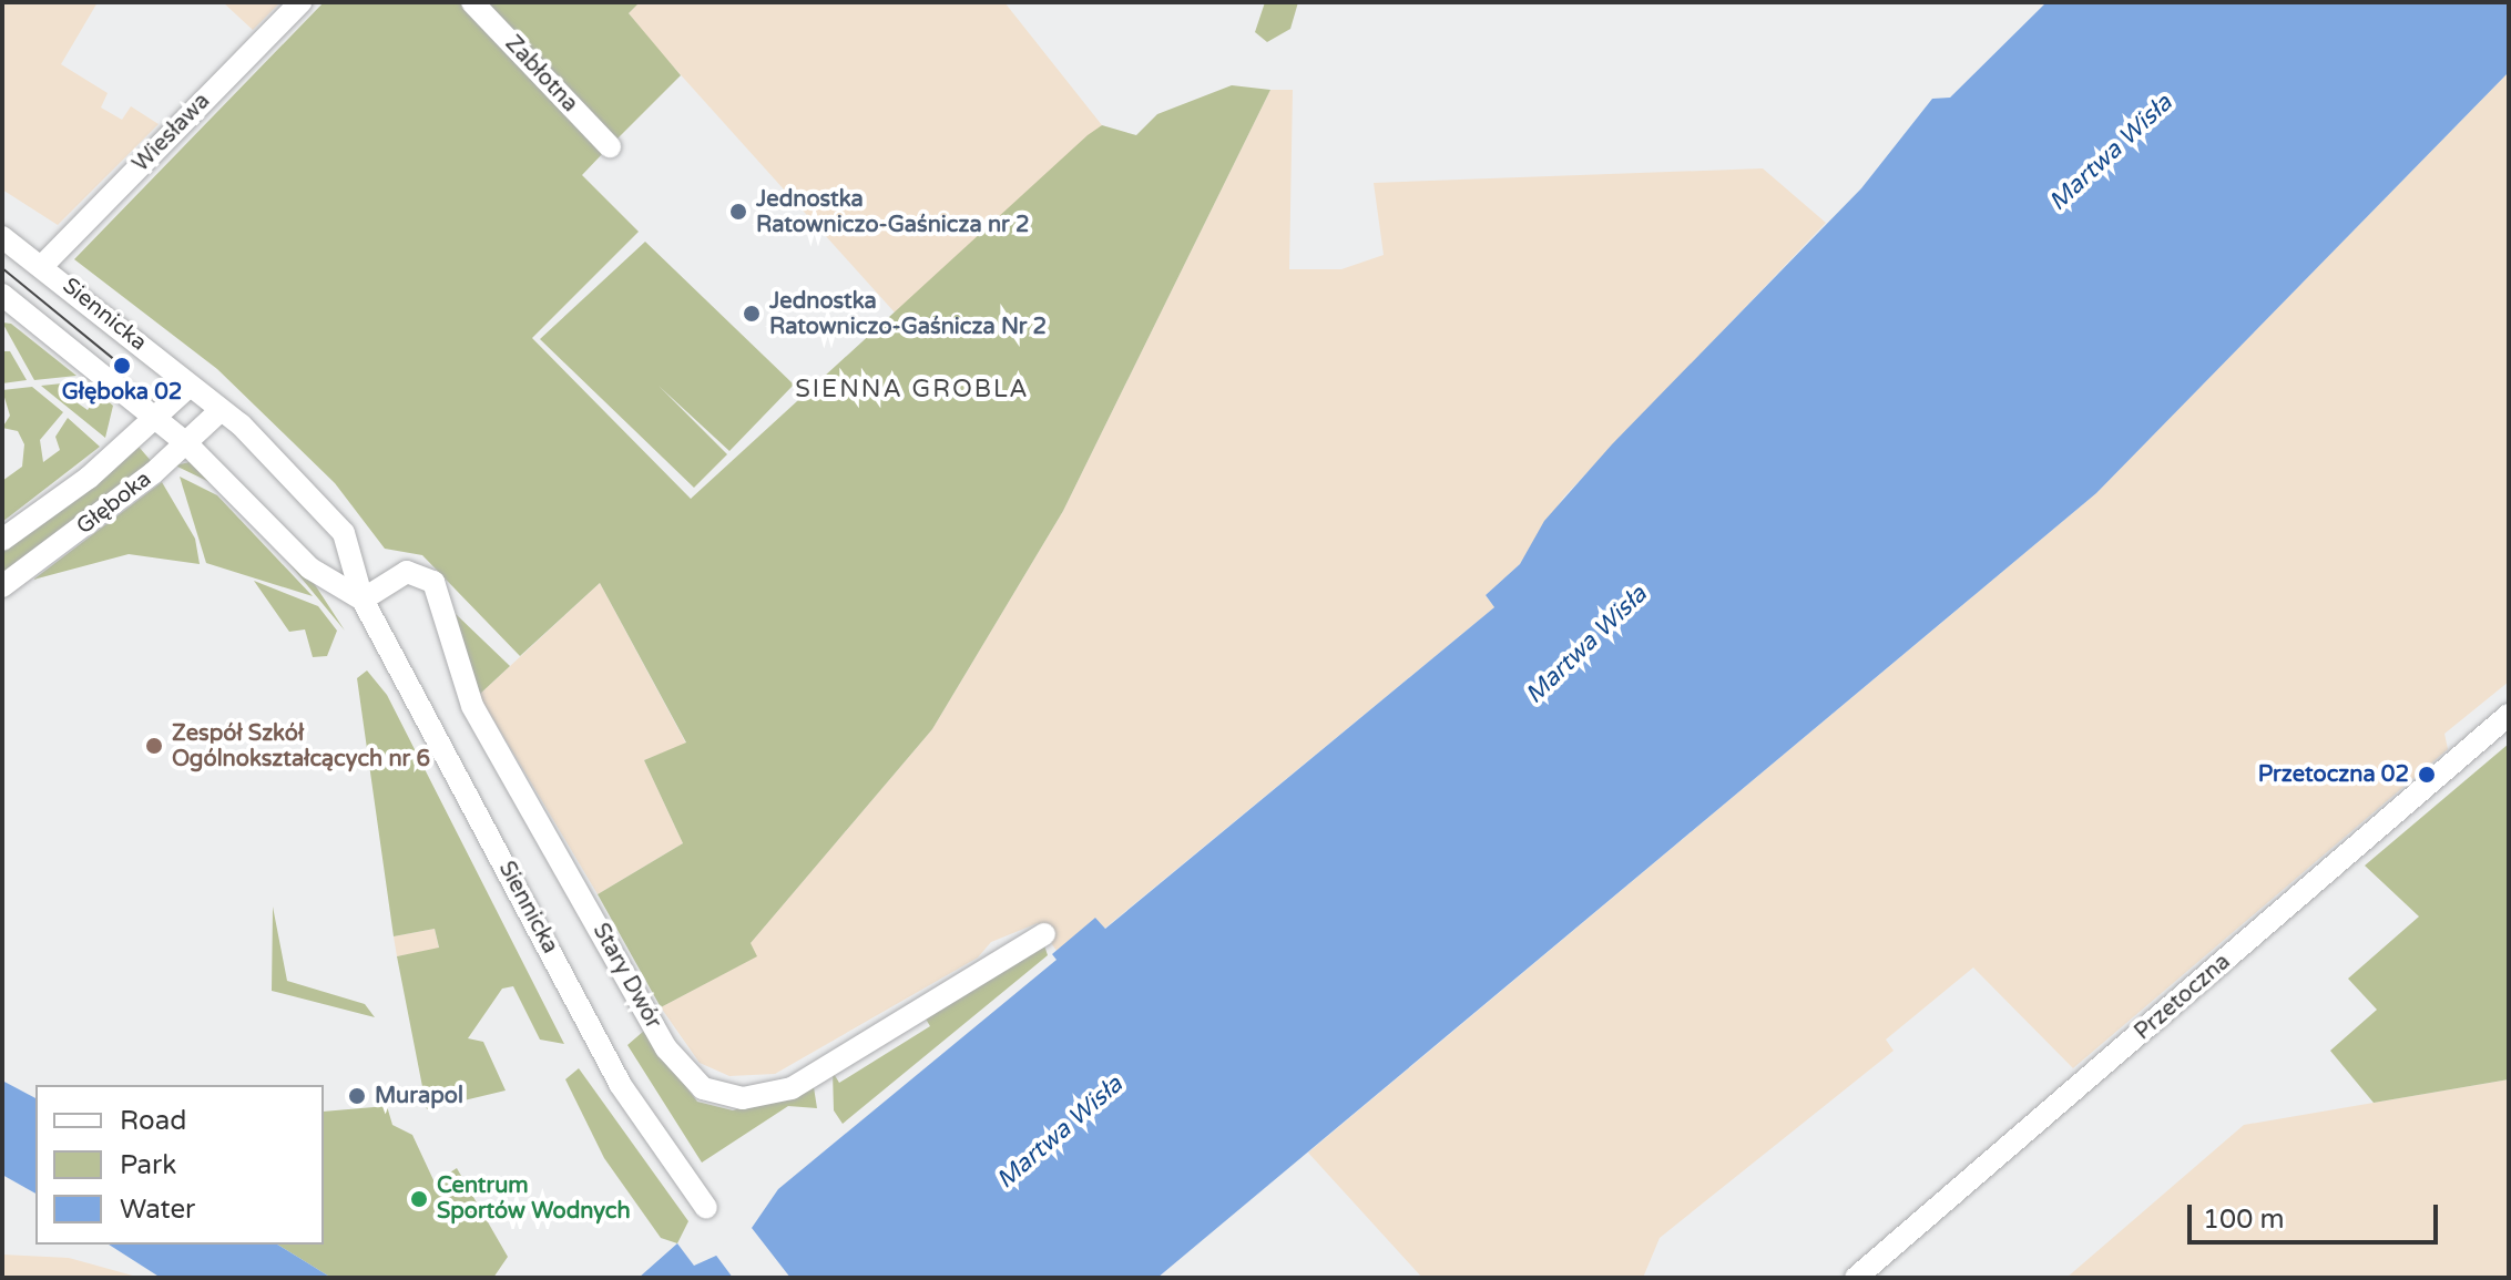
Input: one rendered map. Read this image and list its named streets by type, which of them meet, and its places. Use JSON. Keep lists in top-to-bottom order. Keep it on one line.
{"streets":{"street":["Zabłotna","Wiesława","Siennicka","Głęboka","Stary Dwór","Przetoczna"]},"crossings":[["Wiesława","Siennicka"],["Siennicka","Głęboka"],["Siennicka","Stary Dwór"]],"districts":["SIENNA GROBLA"],"water":["Martwa Wisła"],"places":["Jednostka Ratowniczo-Gaśnicza nr 2","Jednostka Ratowniczo-Gaśnicza Nr 2","Głęboka 02","Zespół Szkół Ogólnokształcących nr 6","Przetoczna 02","Murapol","Centrum Sportów Wodnych"],"legend":["Road","Park","Water"],"scale_bar":"100 m"}
